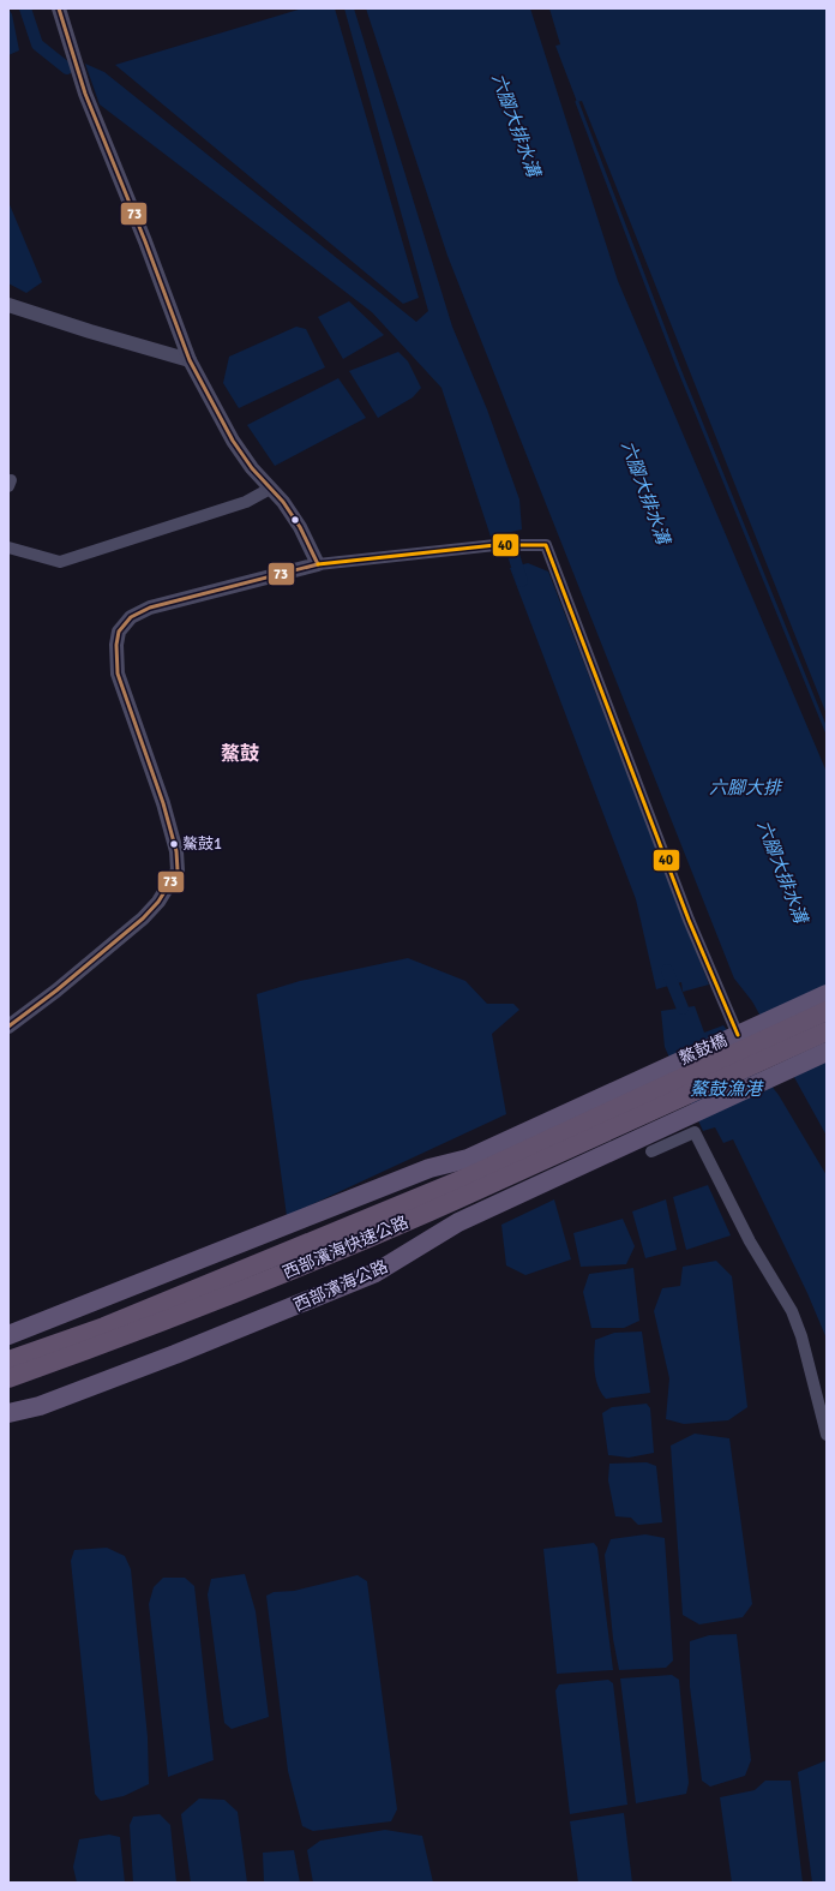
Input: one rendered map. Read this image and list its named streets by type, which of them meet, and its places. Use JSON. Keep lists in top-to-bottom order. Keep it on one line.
{"streets":{"highway":["鰲鼓橋","西部濱海快速公路"],"main road":["西部濱海公路"]},"crossings":[["鰲鼓橋","西部濱海快速公路"]],"districts":["鰲鼓"],"water":["六腳大排水溝","六腳大排","鰲鼓漁港"],"places":["鰲鼓1"],"lines":["transit line 73","transit line 40"]}
